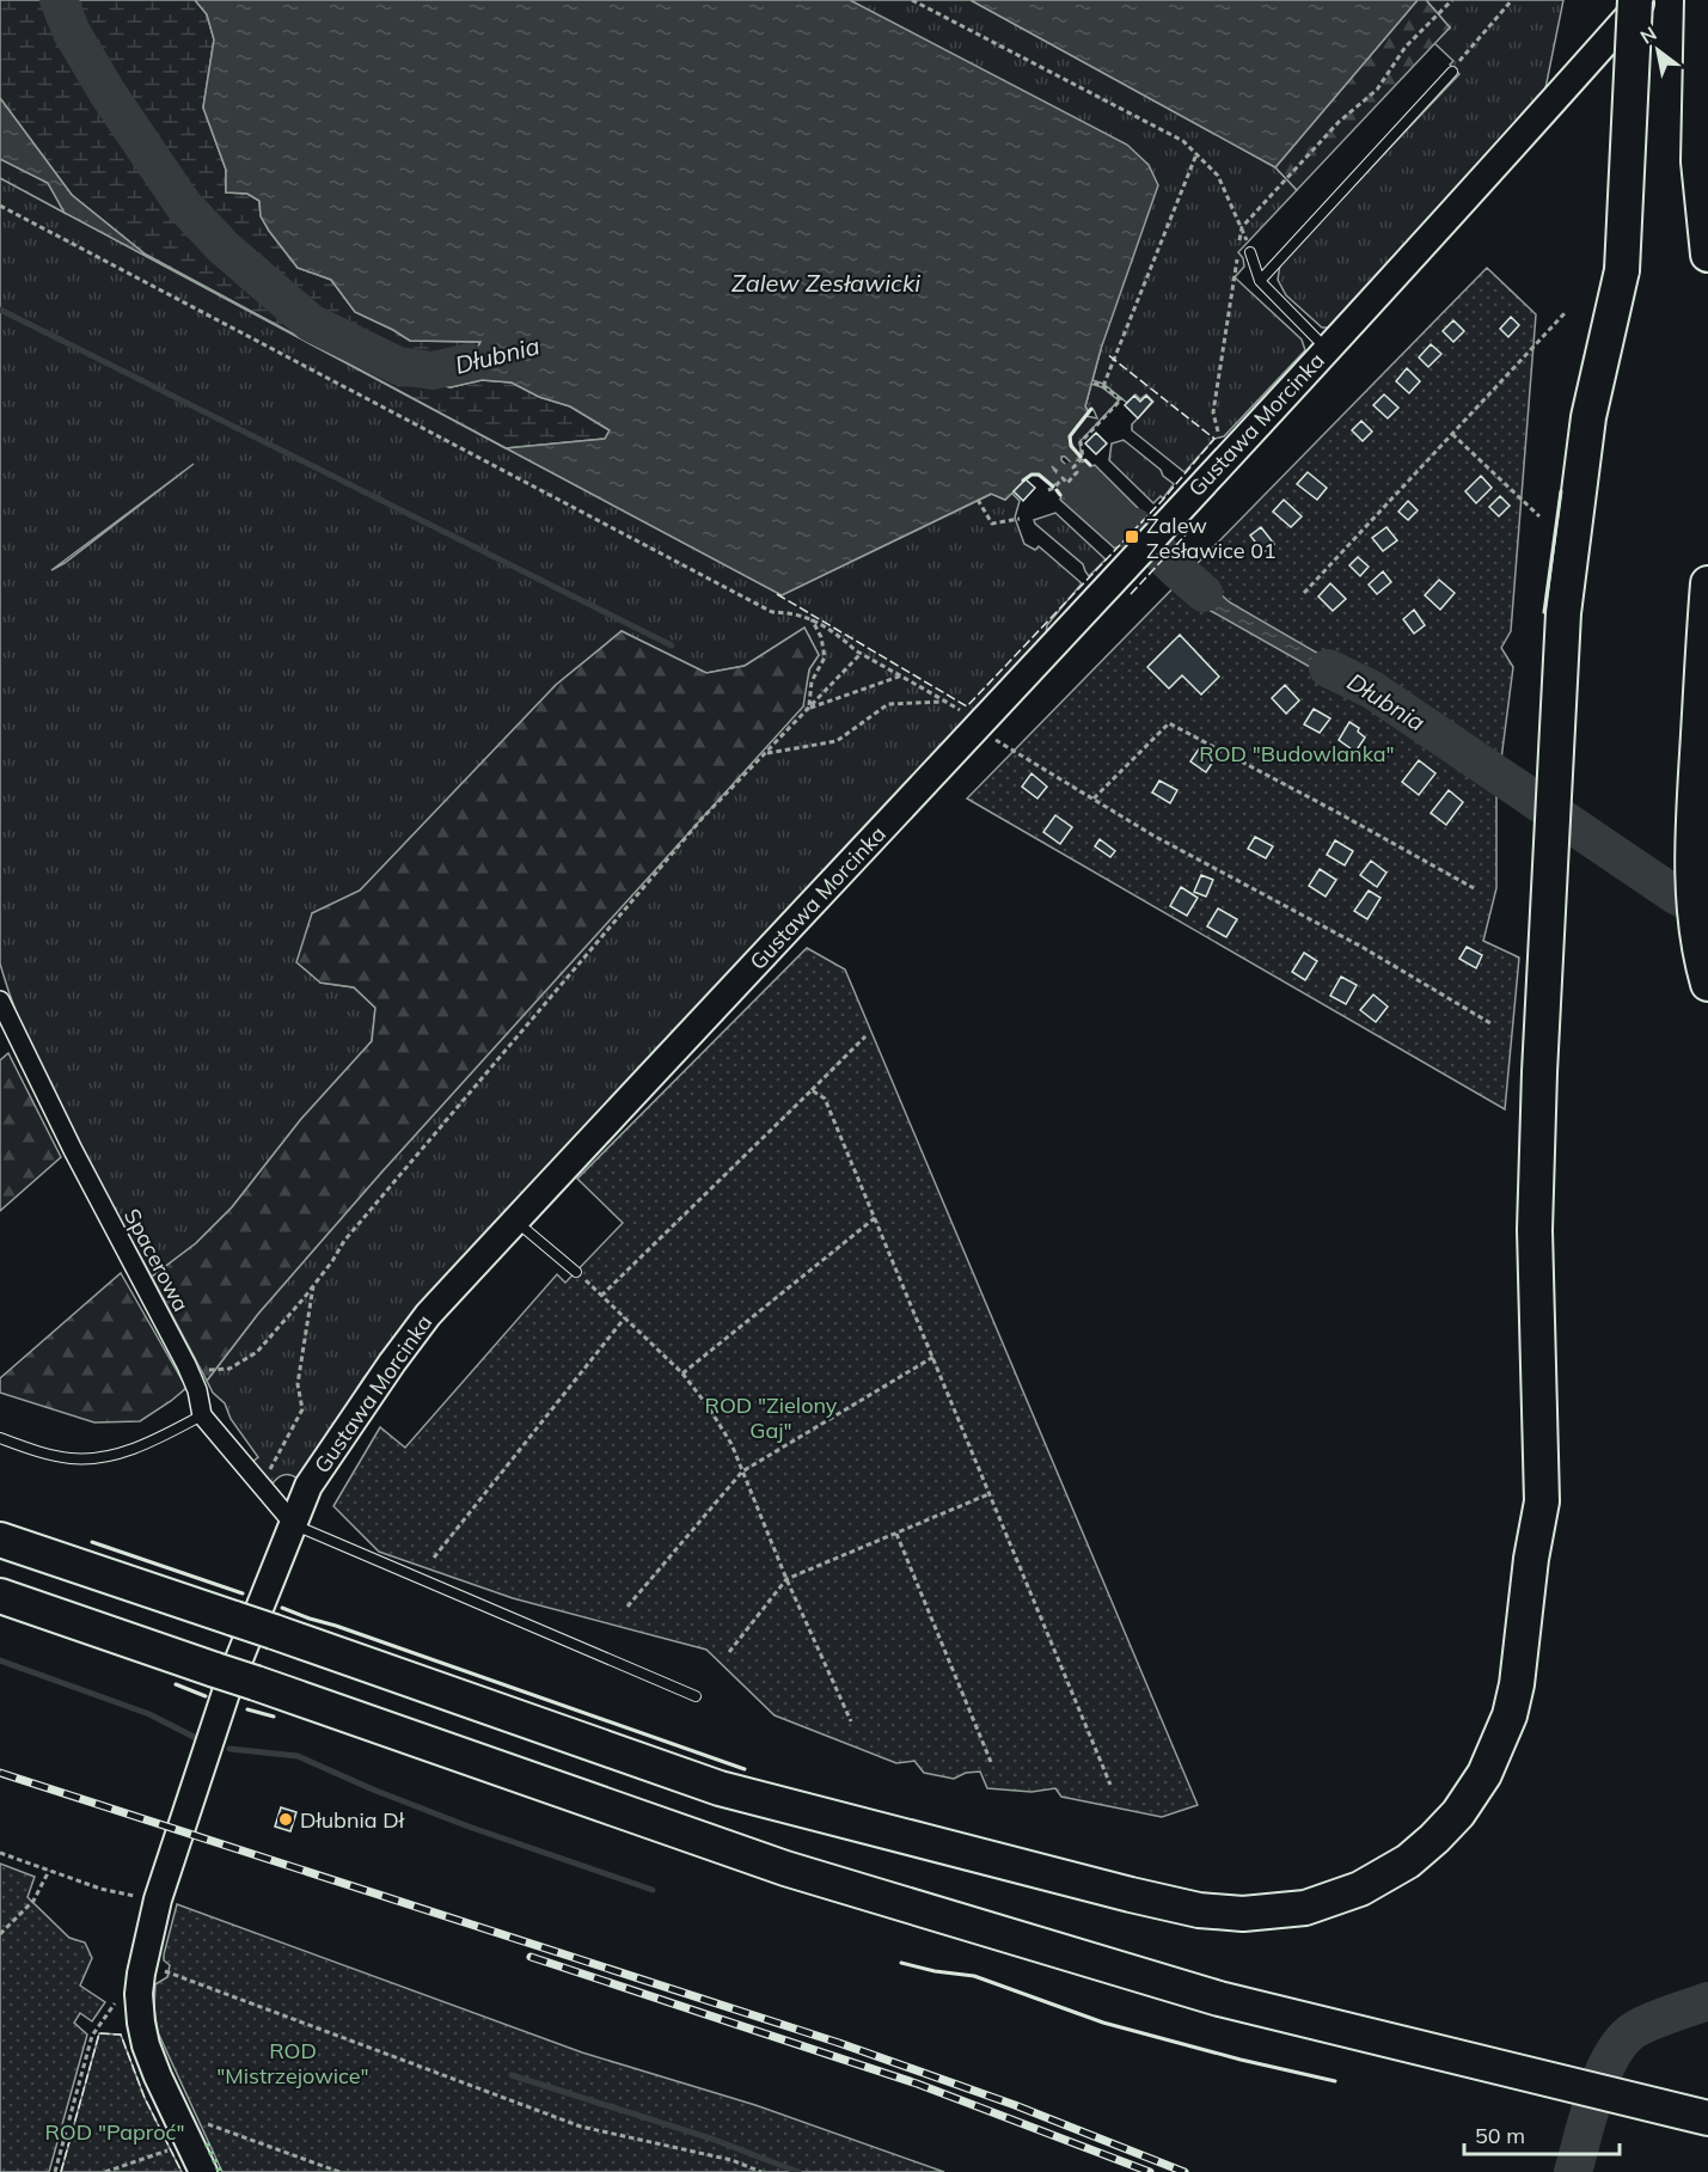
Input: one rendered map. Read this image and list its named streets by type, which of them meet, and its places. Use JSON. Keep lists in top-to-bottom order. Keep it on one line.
{"streets":{"street":["Gustawa Morcinka","Spacerowa"]},"crossings":[["Gustawa Morcinka","Spacerowa"]],"water":["Zalew Zesławicki","Dłubnia"],"parks":["ROD \"Budowlanka\"","ROD \"Zielony Gaj\"","ROD \"Mistrzejowice\"","ROD \"Paproć\""],"places":{"transit":["Zalew Zesławice 01"],"other":["Dłubnia Dł"]},"scale_bar":"50 m","north":"top left"}
